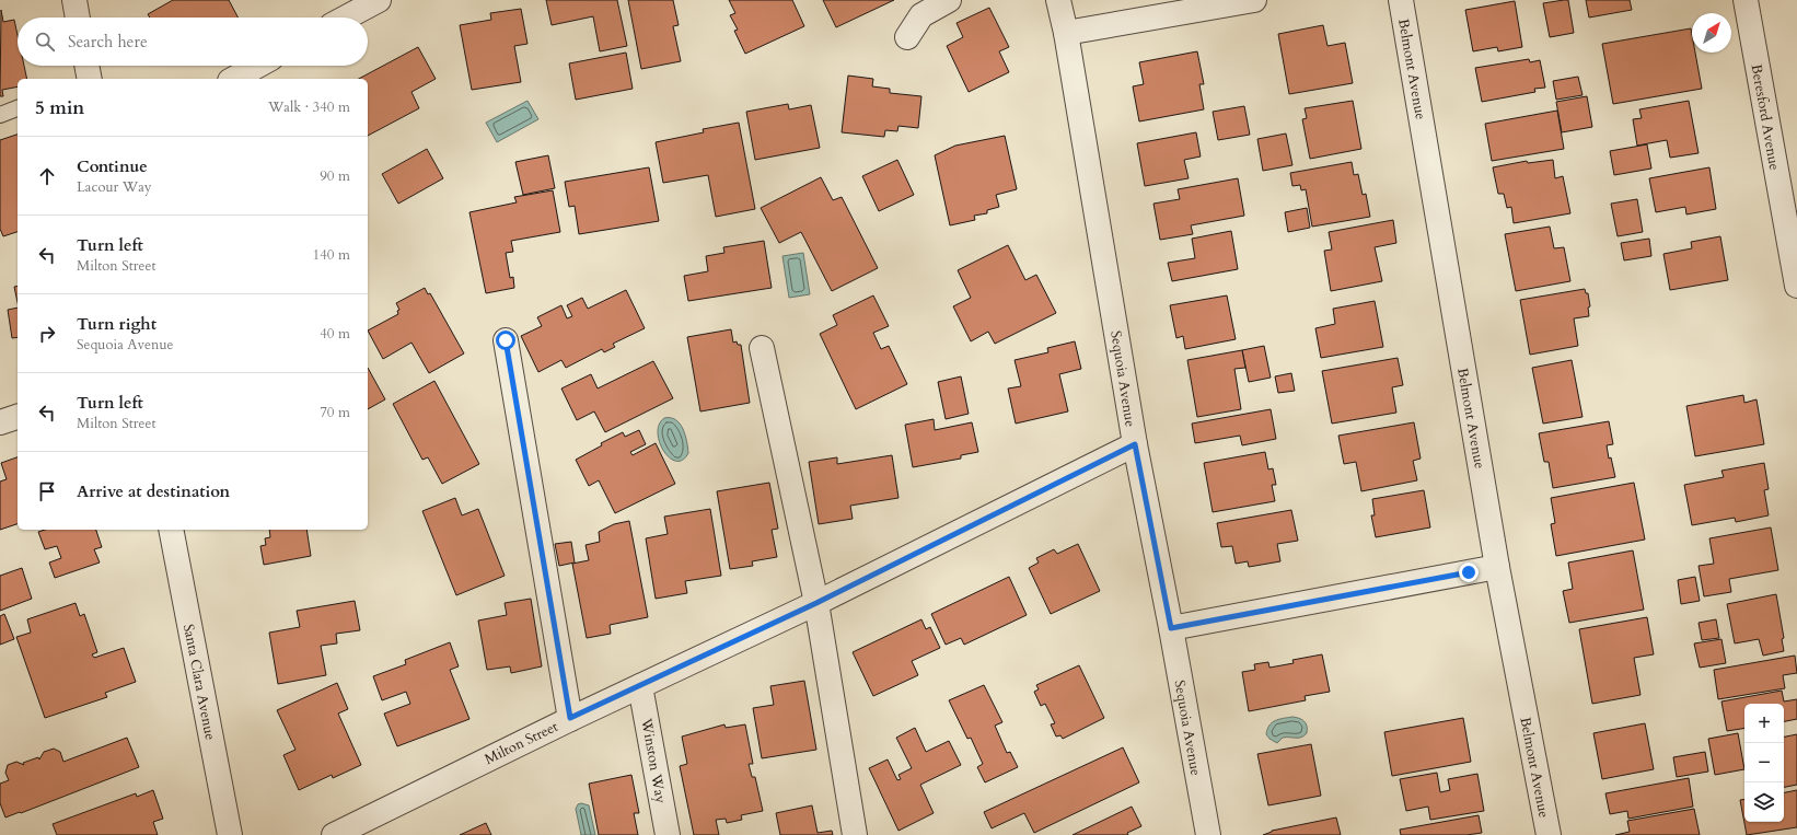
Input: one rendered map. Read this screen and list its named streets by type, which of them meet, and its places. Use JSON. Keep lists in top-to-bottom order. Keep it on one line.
{"streets":{"street":["Belmont Avenue","Beresford Avenue","Sequoia Avenue","Santa Clara Avenue","Milton Street","Winston Way"]},"crossings":[["Sequoia Avenue","Milton Street"],["Milton Street","Winston Way"]],"north":"top right","page":{"search":"Search here","heading":["5 min","Walk · 340 m"],"list":[["Continue","Lacour Way","90 m"],["Turn left","Milton Street","140 m"],["Turn right","Sequoia Avenue","40 m"],["Turn left","Milton Street","70 m"],"Arrive at destination"],"map_buttons":["+","−"]}}
